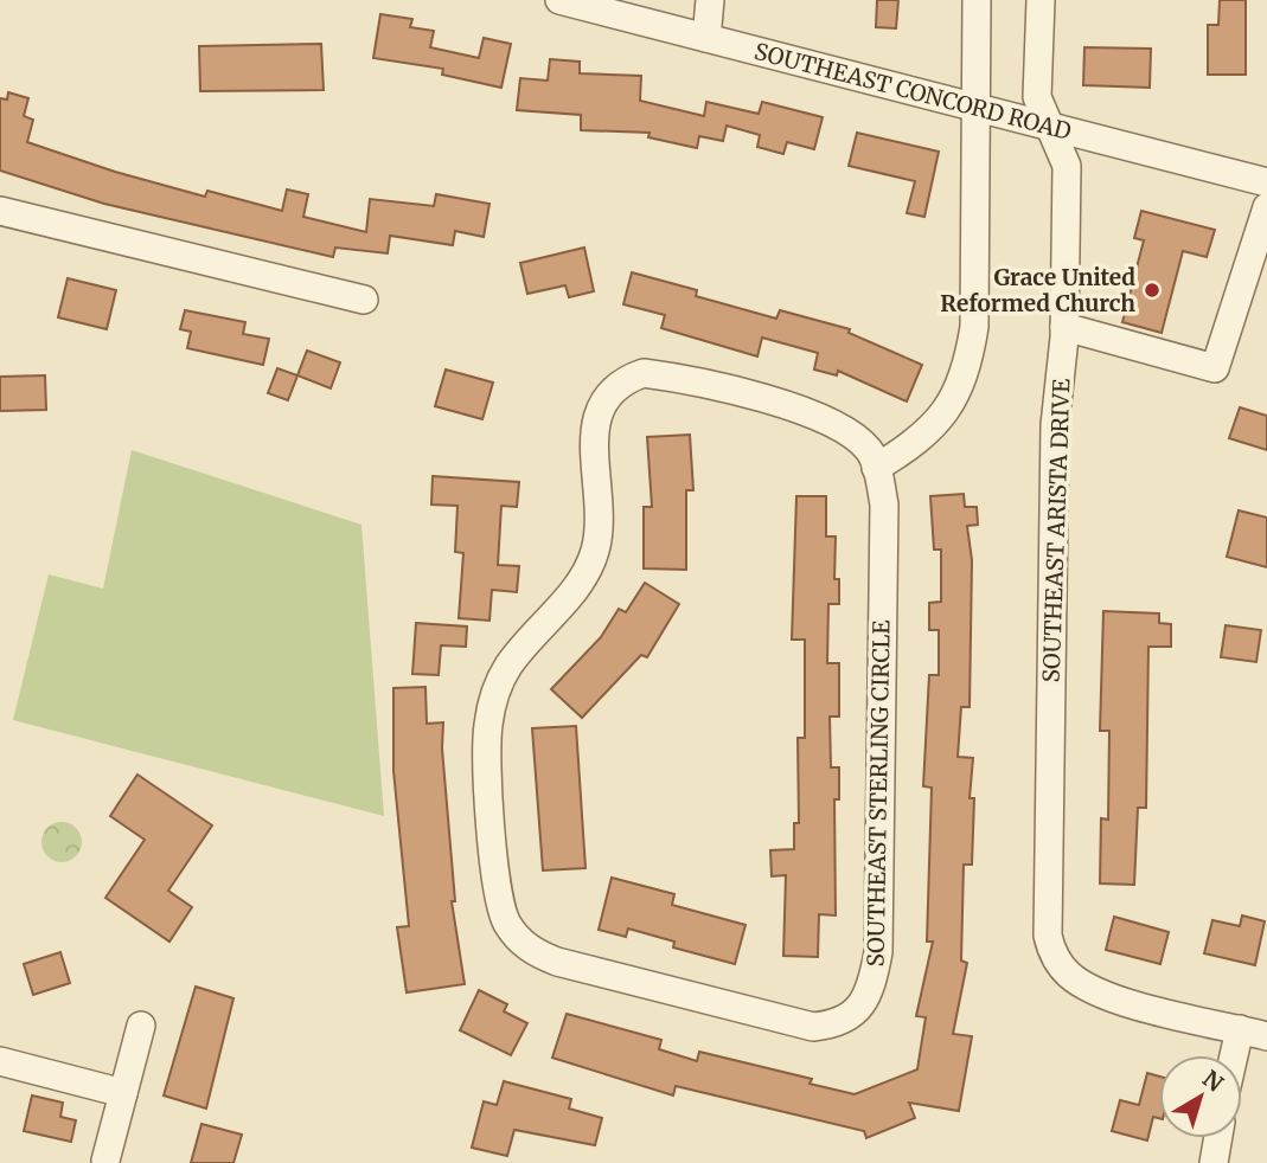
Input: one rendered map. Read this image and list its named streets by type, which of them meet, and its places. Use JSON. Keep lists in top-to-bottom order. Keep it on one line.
{"streets":{"street":["SOUTHEAST CONCORD ROAD","SOUTHEAST ARISTA DRIVE","SOUTHEAST STERLING CIRCLE"]},"crossings":[["SOUTHEAST CONCORD ROAD","SOUTHEAST ARISTA DRIVE"]],"places":["Grace United Reformed Church"],"north":"top right"}
